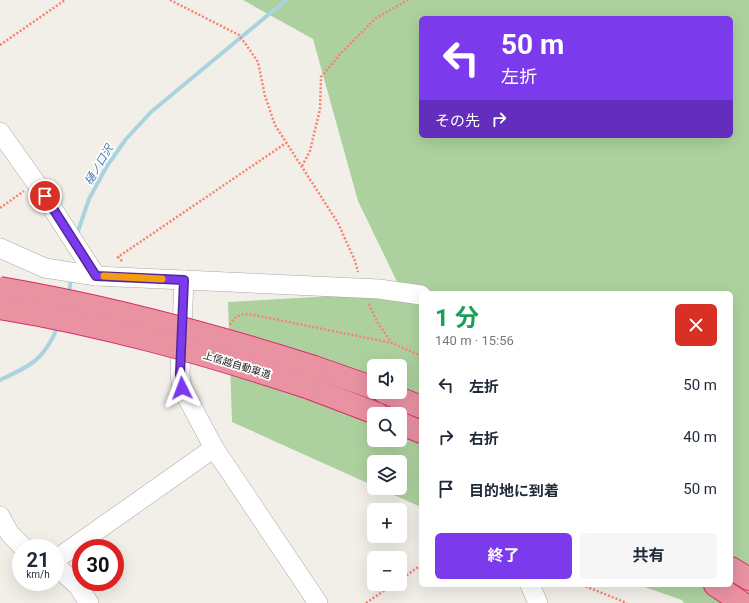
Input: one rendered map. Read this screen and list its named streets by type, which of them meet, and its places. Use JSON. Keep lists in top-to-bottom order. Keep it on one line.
{"streets":{"highway":["上信越自動車道"]},"water":["樋ノ口沢"],"page":{"turn":["50 m","左折"],"then":"その先","heading":["1 分","140 m · 15:56"],"map_buttons":["+","−"],"list":[{"name":"左折","value":"50 m"},{"name":"右折","value":"40 m"},{"name":"目的地に到着","value":"50 m"}],"buttons":["終了","共有"],"speed":"21 km/h","limit":"30"}}
